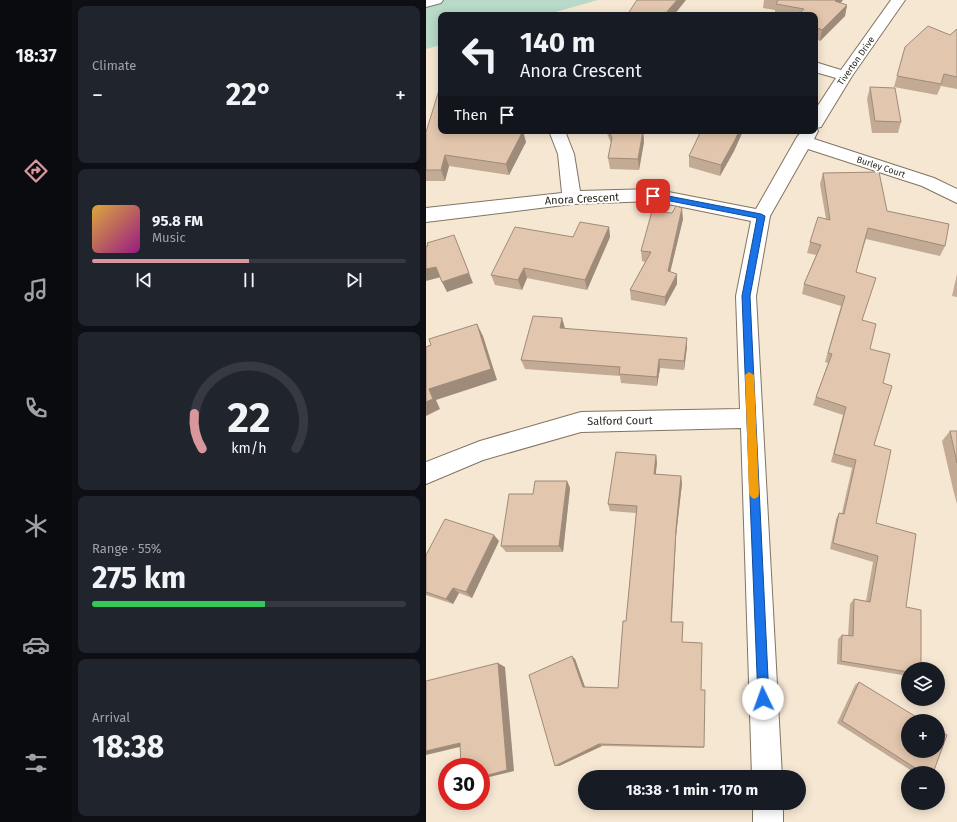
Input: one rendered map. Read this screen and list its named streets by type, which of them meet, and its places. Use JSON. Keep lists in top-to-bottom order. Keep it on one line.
{"streets":{"main road":["Tiverton Drive","Burley Court","Anora Crescent","Salford Court"]},"crossings":[["Tiverton Drive","Anora Crescent"],["Tiverton Drive","Salford Court"]],"page":{"tabs":"18:37","tile":["Climate",["Range · 55%","275 km"],["Arrival","18:38"]],"turn":["140 m","Anora Crescent"],"heat":["−","22°","+"],"then":"Then","song":["95.8 FM","Music"],"map_buttons":["+","−"],"limit":"30","trip":"18:38 · 1 min · 170 m","gauge":["22","km/h"]}}
